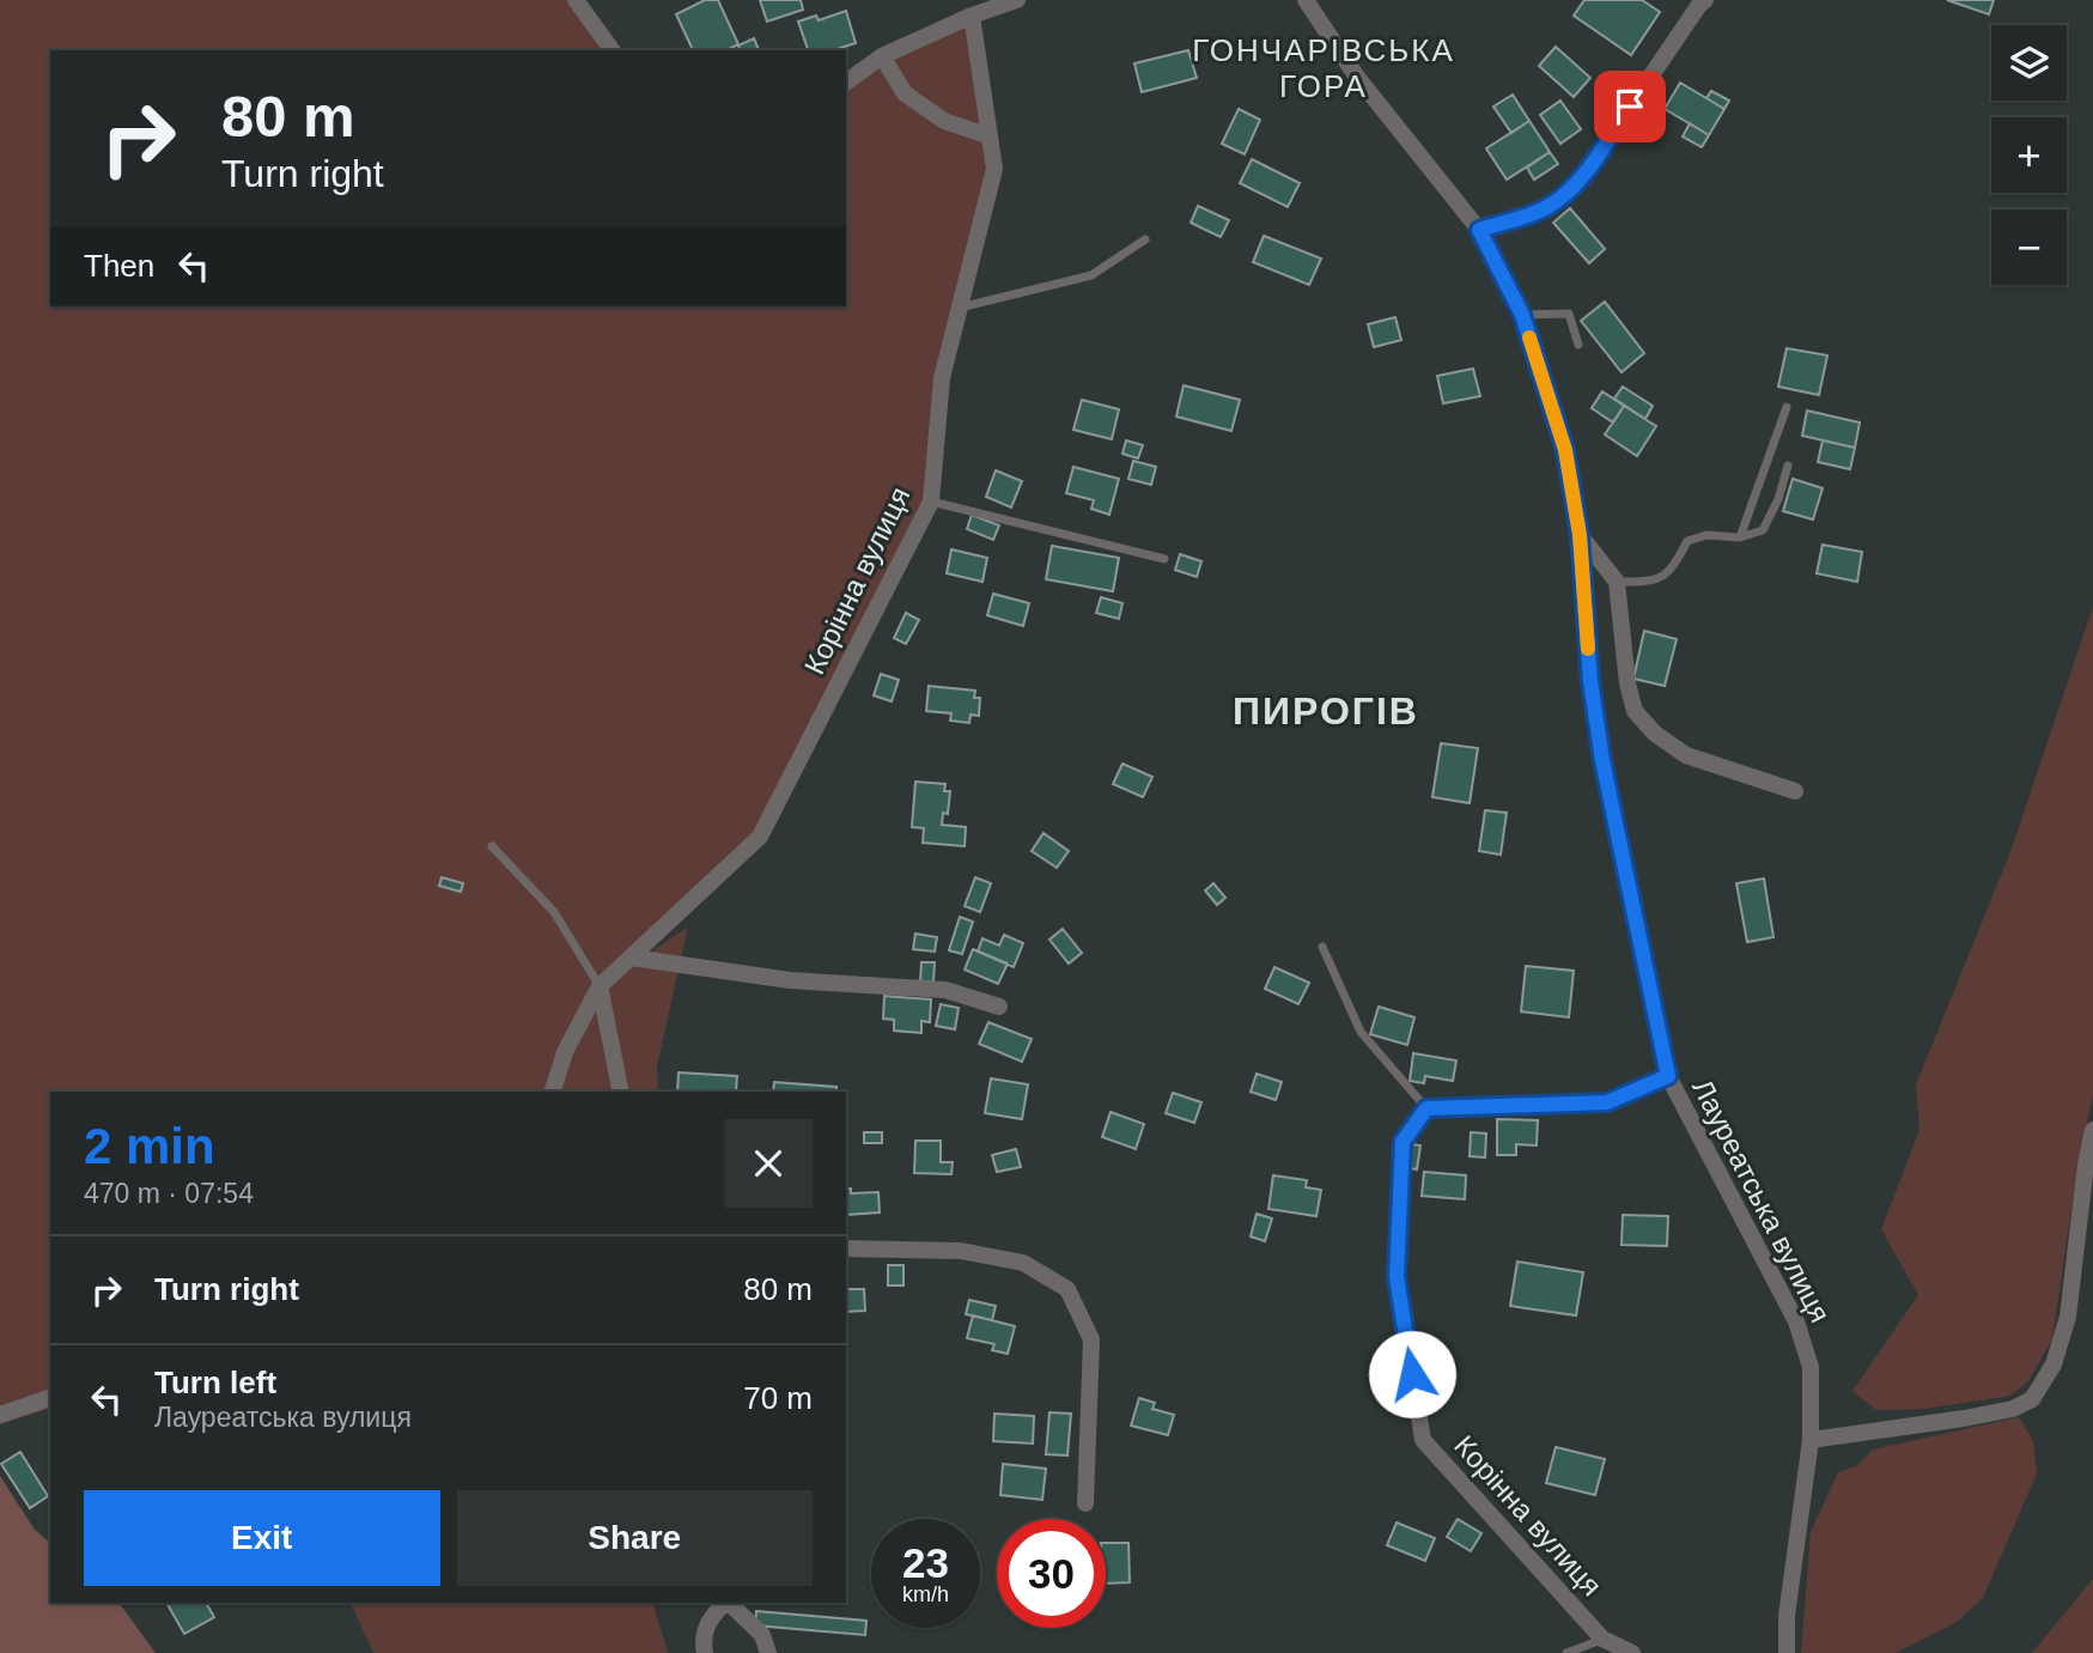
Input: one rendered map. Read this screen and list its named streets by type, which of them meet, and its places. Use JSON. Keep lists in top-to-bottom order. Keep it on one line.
{"streets":{"street":["Корінна вулиця","Лауреатська вулиця"]},"districts":["ГОНЧАРІВСЬКА ГОРА","ПИРОГІВ"],"page":{"map_buttons":["+","−"],"turn":["80 m","Turn right"],"then":"Then","heading":["2 min","470 m · 07:54"],"list":[{"name":"Turn right","value":"80 m"},{"name":"Turn left","note":"Лауреатська вулиця","value":"70 m"}],"buttons":["Exit","Share"],"speed":"23 km/h","limit":"30"}}
